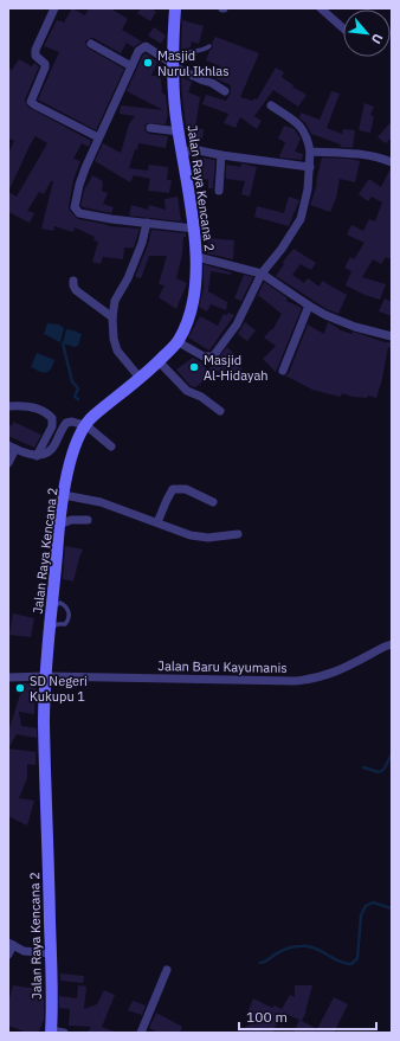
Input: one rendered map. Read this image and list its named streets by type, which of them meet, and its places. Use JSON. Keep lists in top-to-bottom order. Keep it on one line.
{"streets":{"street":["Jalan Raya Kencana 2","Jalan Baru Kayumanis"]},"crossings":[["Jalan Raya Kencana 2","Jalan Baru Kayumanis"]],"places":["Masjid Nurul Ikhlas","Masjid Al-Hidayah","SD Negeri Kukupu 1"],"scale_bar":"100 m","north":"bottom right"}
